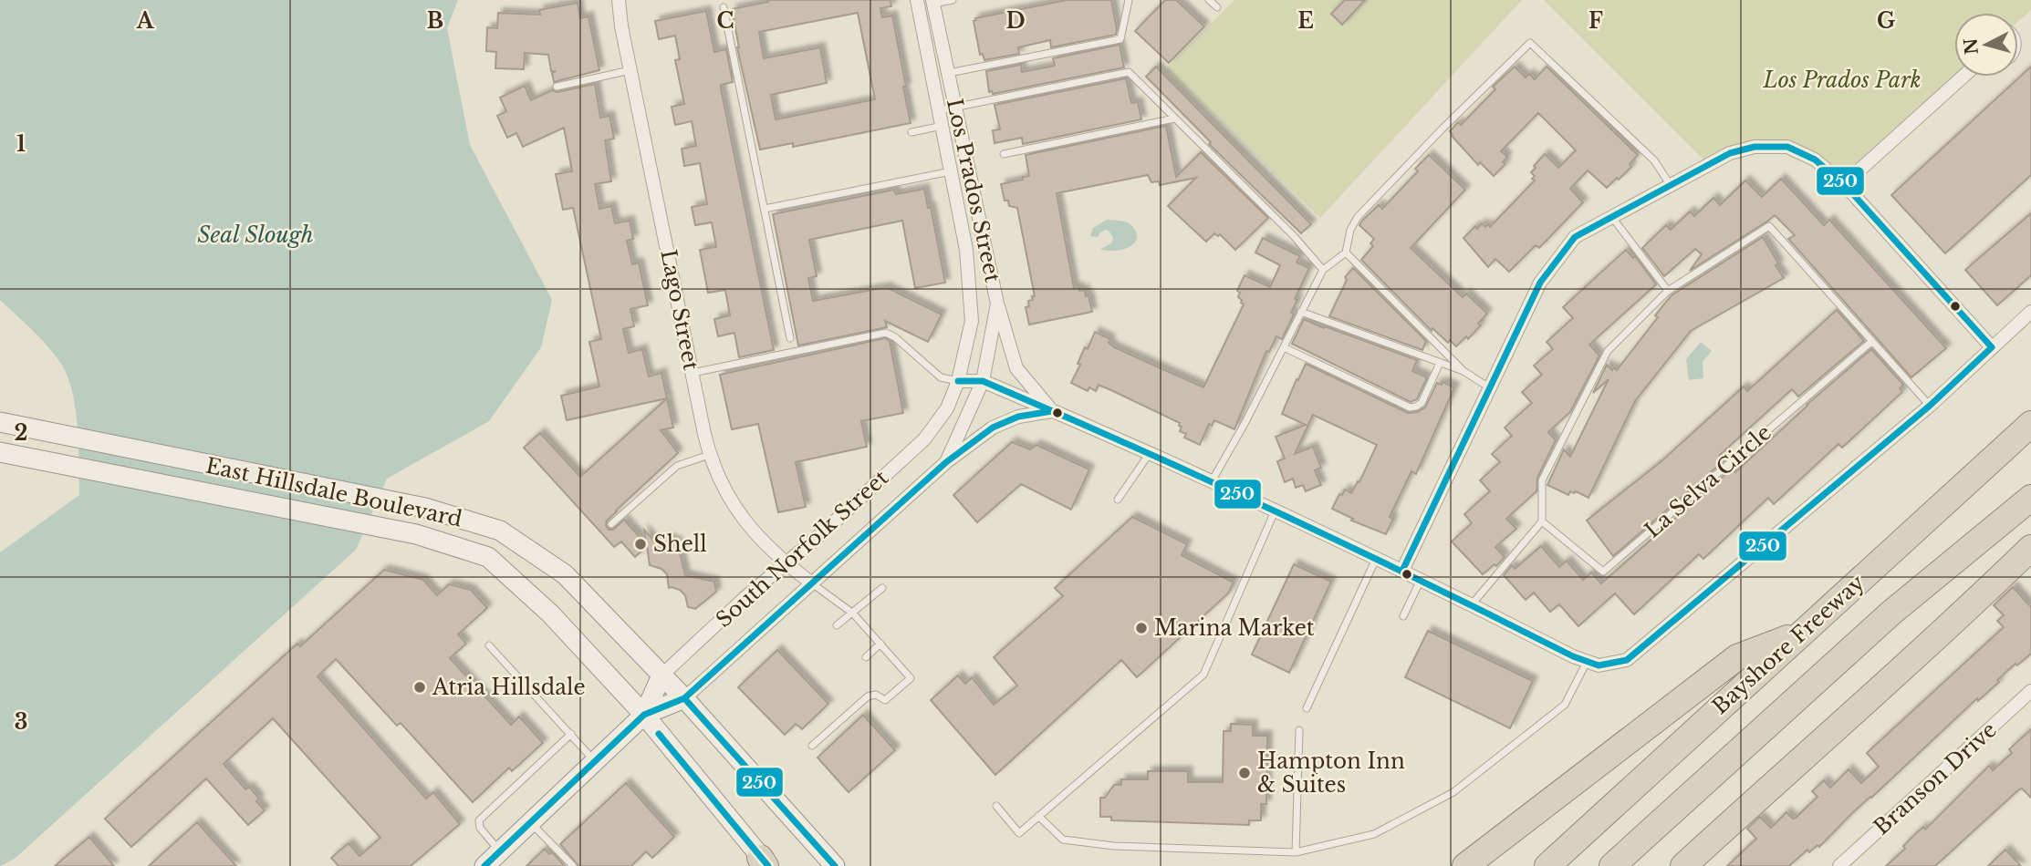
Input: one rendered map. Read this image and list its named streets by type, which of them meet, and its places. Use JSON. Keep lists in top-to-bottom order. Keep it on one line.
{"streets":{"highway":["Bayshore Freeway"],"main road":["East Hillsdale Boulevard","South Norfolk Street"],"street":["Los Prados Street","Lago Street","Branson Drive"],"lane":["La Selva Circle"]},"crossings":[["Los Prados Street","South Norfolk Street"],["Lago Street","South Norfolk Street"],["East Hillsdale Boulevard","South Norfolk Street"]],"water":["Seal Slough"],"parks":["Los Prados Park"],"places":["Shell","Marina Market","Atria Hillsdale","Hampton Inn & Suites"],"lines":["transit line 250"],"north":"left","grid":{"columns":["A","B","C","D","E","F","G"],"rows":["1","2","3"]}}
